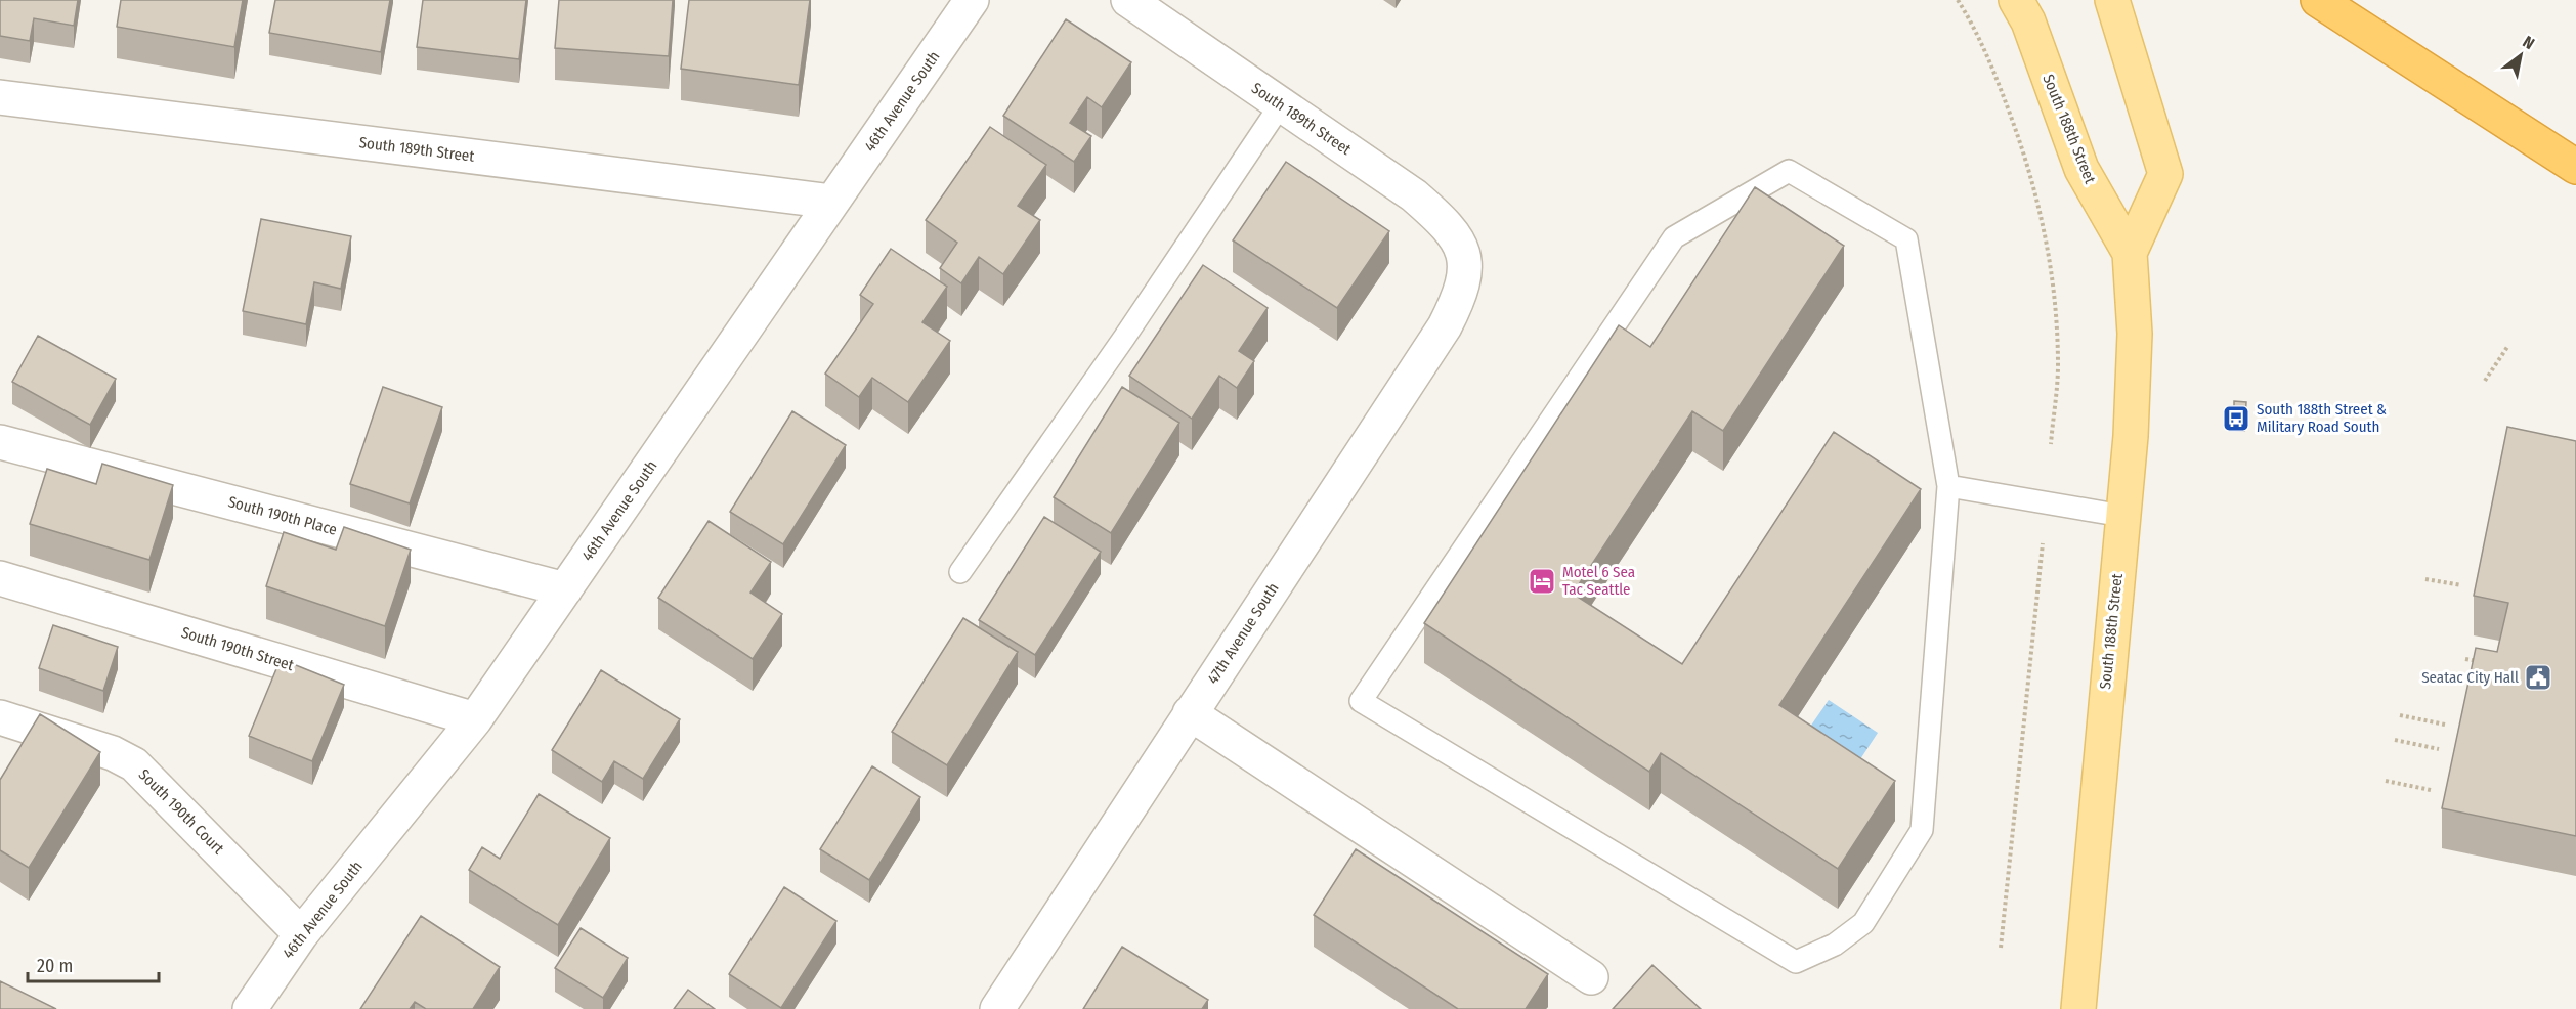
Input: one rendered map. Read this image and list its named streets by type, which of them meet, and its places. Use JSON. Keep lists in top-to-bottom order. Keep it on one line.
{"streets":{"main road":["South 188th Street"],"street":["46th Avenue South","South 189th Street","South 190th Place","47th Avenue South","South 190th Street","South 190th Court"]},"crossings":[["46th Avenue South","South 189th Street"],["46th Avenue South","South 190th Place"],["46th Avenue South","South 190th Street"],["46th Avenue South","South 190th Court"],["South 189th Street","47th Avenue South"]],"places":{"bus stop":["South 188th Street & Military Road South"],"hotel":["Motel 6 Sea Tac Seattle"],"public building":["Seatac City Hall"]},"scale_bar":"20 m","north":"top right"}
